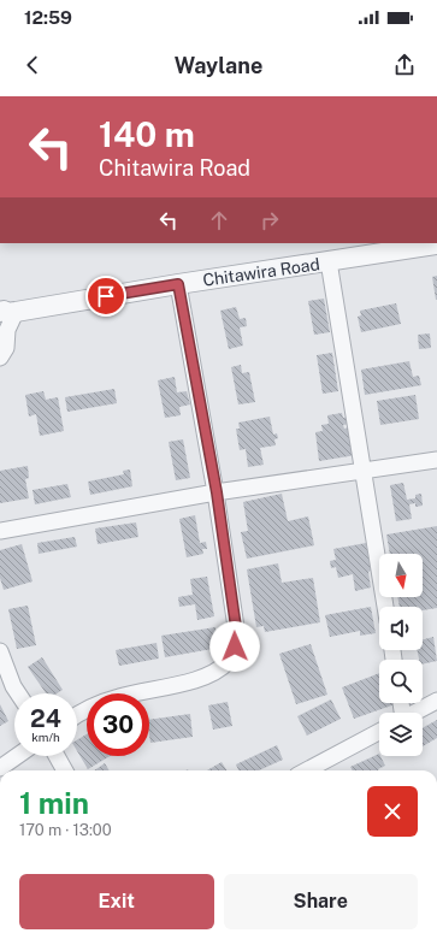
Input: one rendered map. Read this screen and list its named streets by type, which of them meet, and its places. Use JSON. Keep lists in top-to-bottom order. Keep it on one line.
{"streets":{"street":["Chitawira Road"]},"north":"bottom","page":{"status":"12:59","header":"Waylane","turn":["140 m","Chitawira Road"],"speed":"24 km/h","limit":"30","heading":["1 min","170 m · 13:00"],"buttons":["Exit","Share"]}}
